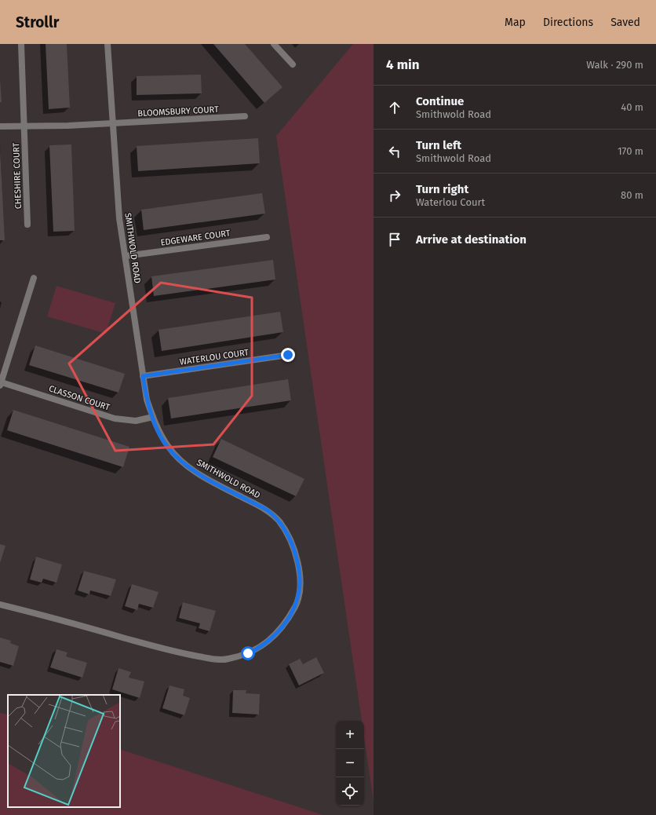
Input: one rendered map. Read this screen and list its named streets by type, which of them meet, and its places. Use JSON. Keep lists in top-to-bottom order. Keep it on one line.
{"streets":{"street":["BLOOMSBURY COURT","CHESHIRE COURT","EDGEWARE COURT","SMITHWOLD ROAD","WATERLOU COURT","CLASSON COURT"]},"crossings":[["BLOOMSBURY COURT","SMITHWOLD ROAD"],["EDGEWARE COURT","SMITHWOLD ROAD"],["SMITHWOLD ROAD","WATERLOU COURT"],["SMITHWOLD ROAD","CLASSON COURT"]],"page":{"header":"Strollr","nav":["Map","Directions","Saved"],"heading":["4 min","Walk · 290 m"],"list":[["Continue","Smithwold Road","40 m"],["Turn left","Smithwold Road","170 m"],["Turn right","Waterlou Court","80 m"],"Arrive at destination"],"map_buttons":["+","−"]}}
